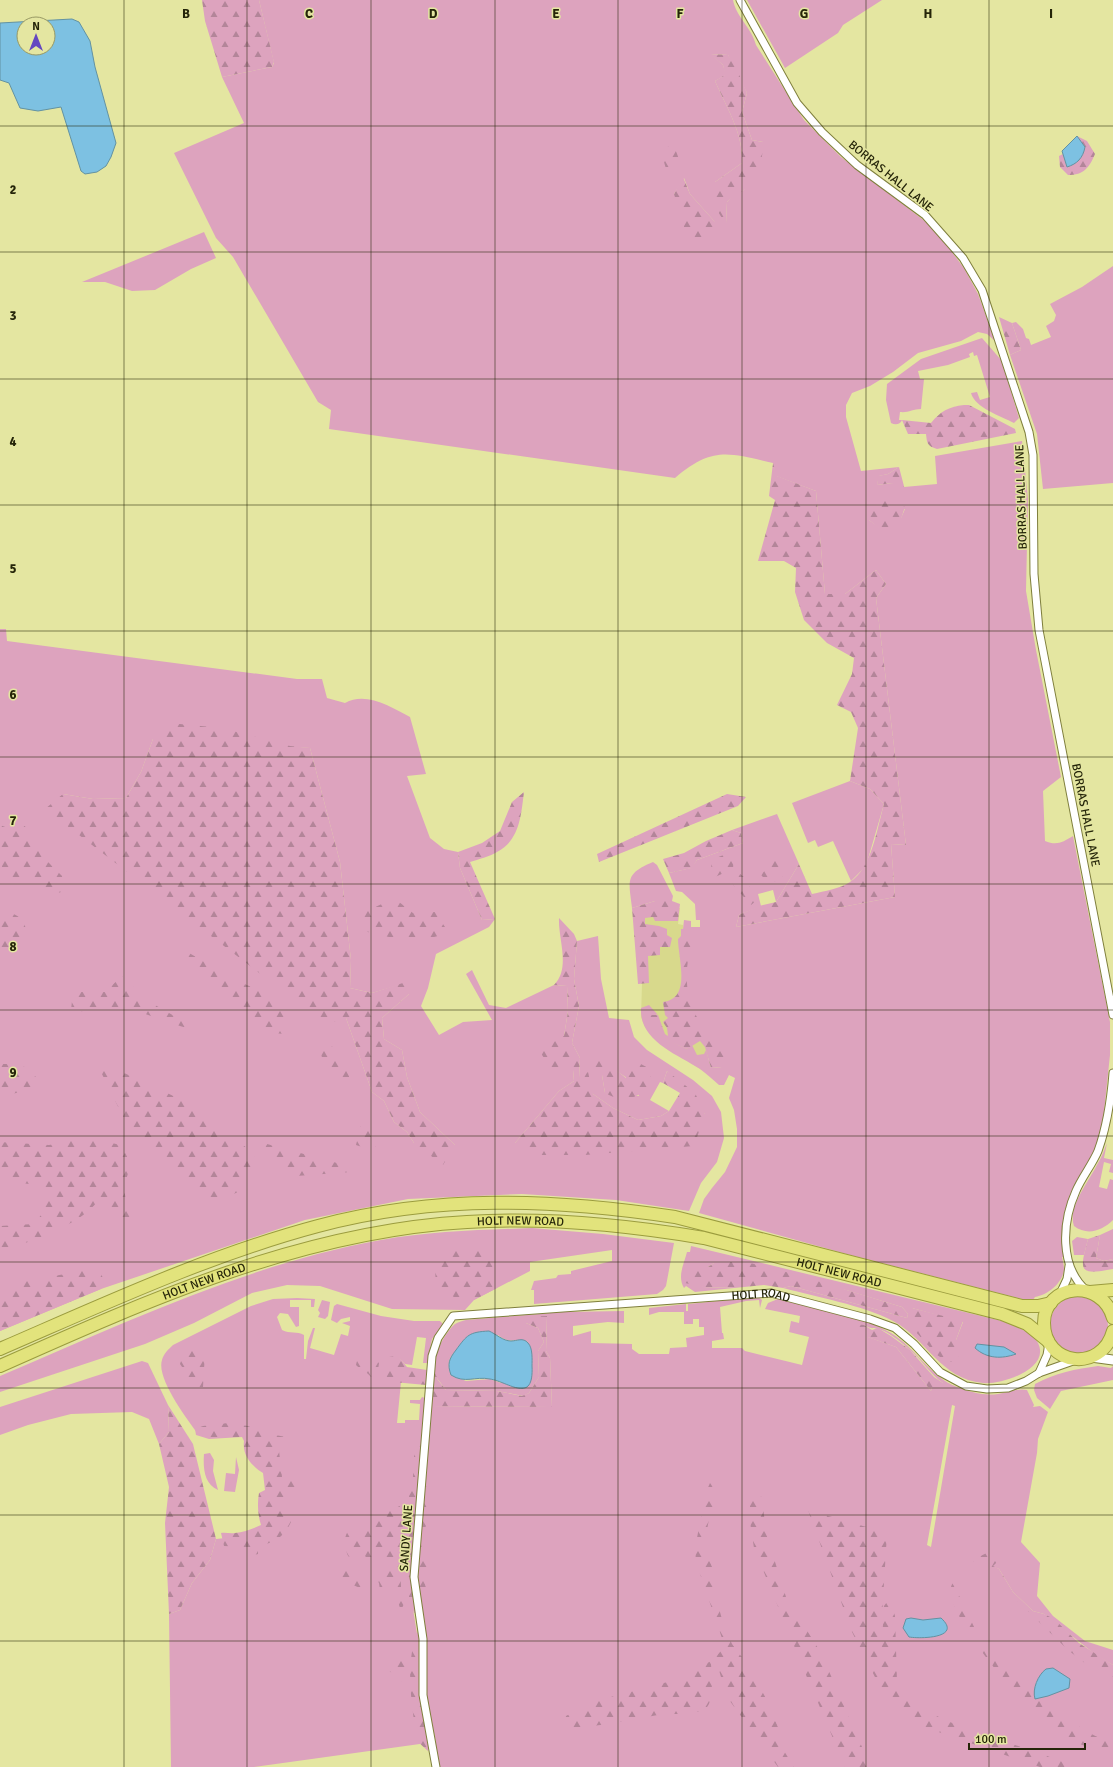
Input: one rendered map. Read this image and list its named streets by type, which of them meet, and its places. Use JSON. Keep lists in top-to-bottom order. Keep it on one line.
{"streets":{"highway":["HOLT NEW ROAD"],"street":["BORRAS HALL LANE","HOLT ROAD","SANDY LANE"]},"crossings":[["HOLT NEW ROAD","HOLT ROAD"],["HOLT ROAD","SANDY LANE"]],"scale_bar":"100 m","north":"top","grid":{"columns":["B","C","D","E","F","G","H","I"],"rows":["2","3","4","5","6","7","8","9"]}}
